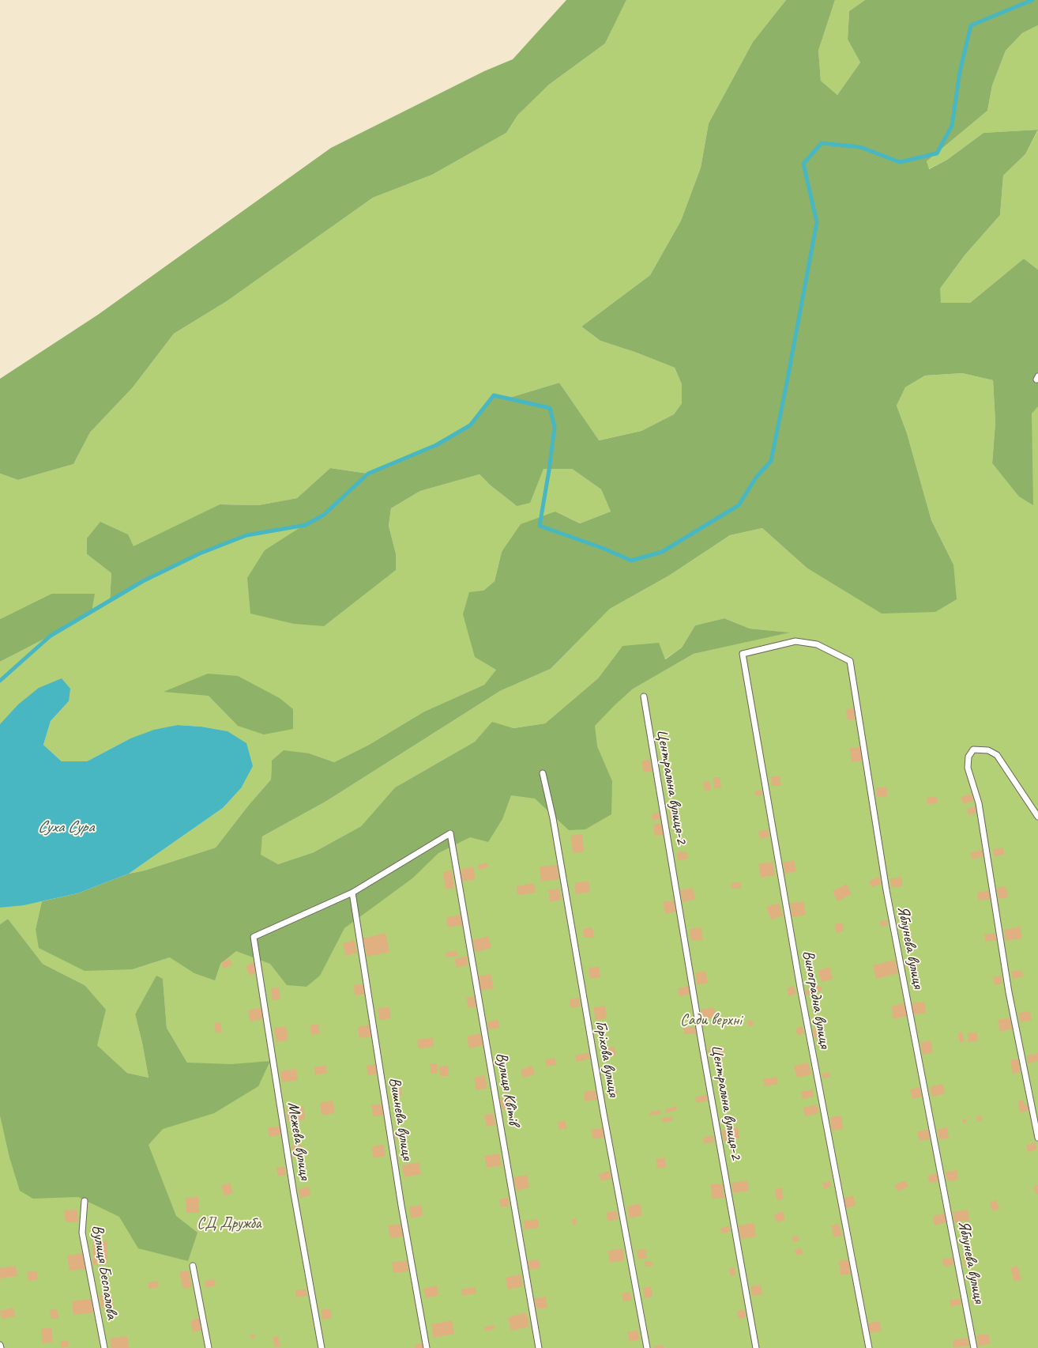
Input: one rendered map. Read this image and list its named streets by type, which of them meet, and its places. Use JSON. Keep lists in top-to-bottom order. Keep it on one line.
{"streets":{"lane":["Центральна вулиця-2","Яблунева вулиця","Виноградна вулиця","Горіхова вулиця","Вулиця Квітів","Вишнева вулиця","Межева вулиця","Вулиця Беспалова"]},"crossings":[["Яблунева вулиця","Виноградна вулиця"],["Вулиця Квітів","Вишнева вулиця"],["Вулиця Квітів","Межева вулиця"],["Вишнева вулиця","Межева вулиця"]],"water":["Суха Сура"],"parks":["Сади верхні","СД Дружба"]}
